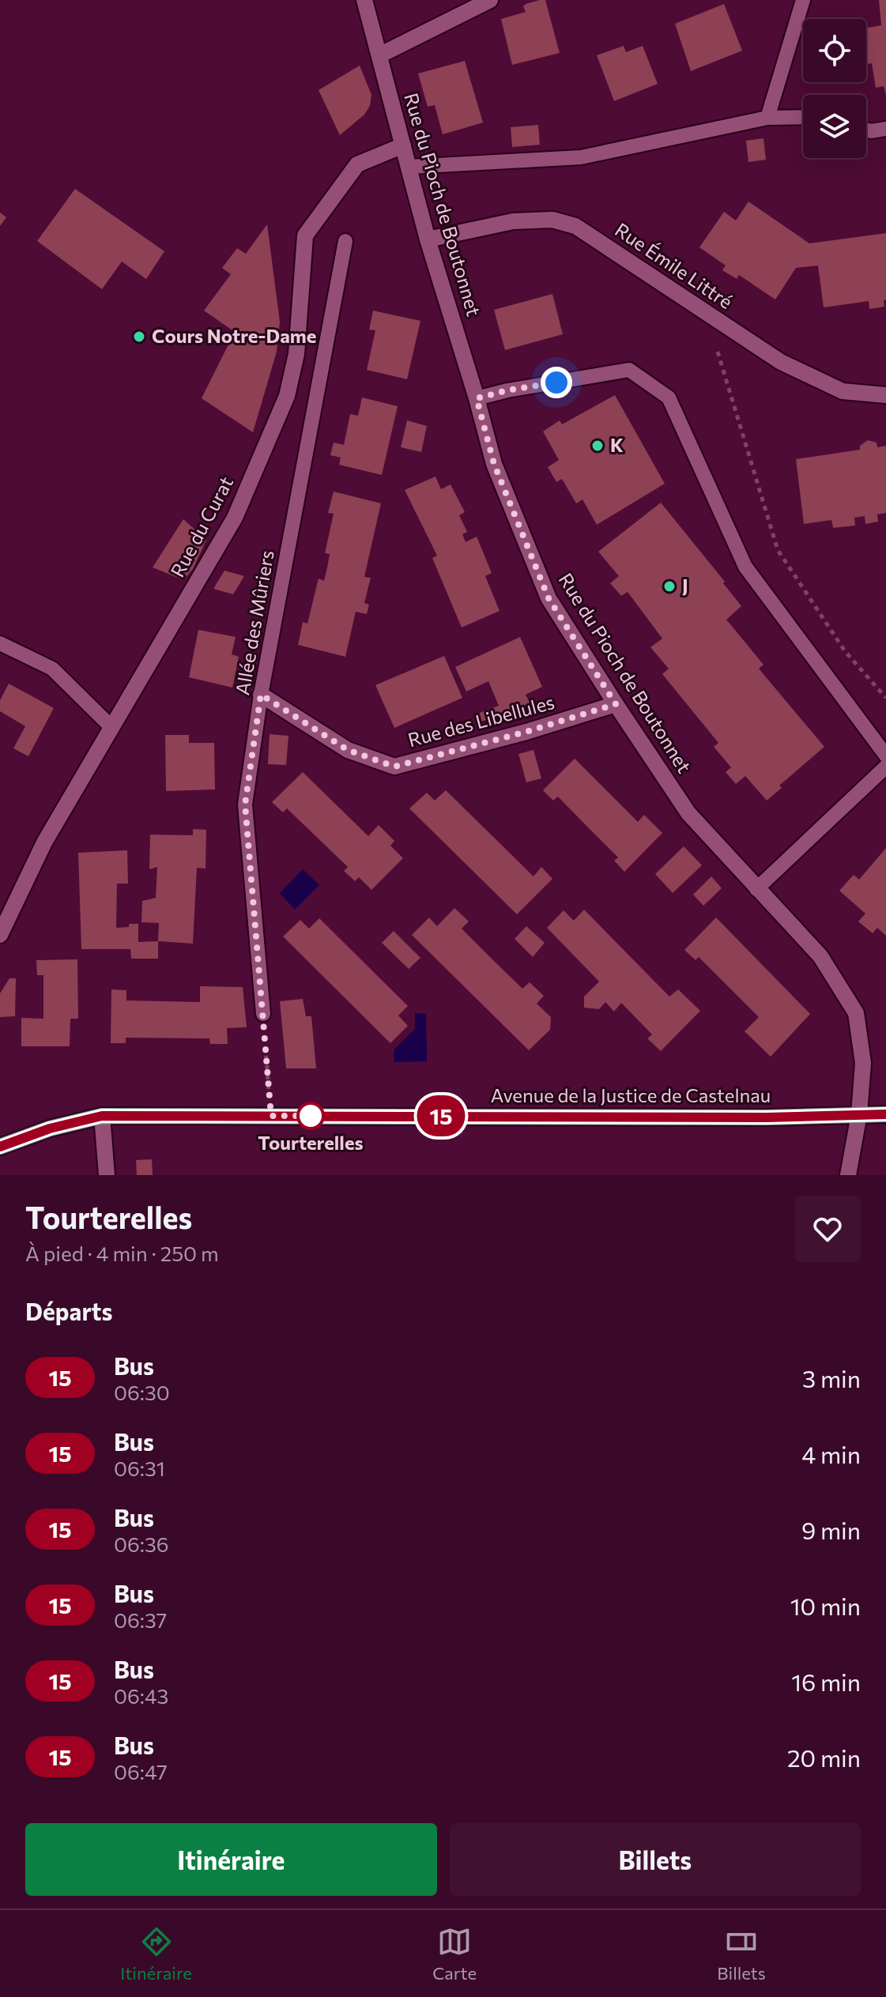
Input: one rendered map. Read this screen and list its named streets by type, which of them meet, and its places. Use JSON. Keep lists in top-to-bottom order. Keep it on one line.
{"streets":{"main road":["Avenue de la Justice de Castelnau"],"street":["Rue du Pioch de Boutonnet","Rue Émile Littré","Rue du Curat","Rue des Libellules"],"lane":["Allée des Mûriers"]},"crossings":[["Rue du Pioch de Boutonnet","Rue Émile Littré"],["Rue du Pioch de Boutonnet","Rue du Curat"],["Rue du Pioch de Boutonnet","Rue des Libellules"],["Rue du Pioch de Boutonnet","Avenue de la Justice de Castelnau"],["Allée des Mûriers","Rue des Libellules"]],"places":["Cours Notre-Dame","K","J","Tourterelles"],"lines":["bus line 15"],"page":{"on_map":"15","heading":[["Tourterelles","À pied · 4 min · 250 m"],"Départs"],"list":[{"mark":"15","name":"Bus","note":"06:30","value":"3 min"},{"mark":"15","name":"Bus","note":"06:31","value":"4 min"},{"mark":"15","name":"Bus","note":"06:36","value":"9 min"},{"mark":"15","name":"Bus","note":"06:37","value":"10 min"},{"mark":"15","name":"Bus","note":"06:43","value":"16 min"},{"mark":"15","name":"Bus","note":"06:47","value":"20 min"}],"buttons":["Itinéraire","Billets"],"tabs":["Itinéraire","Carte","Billets"]}}
